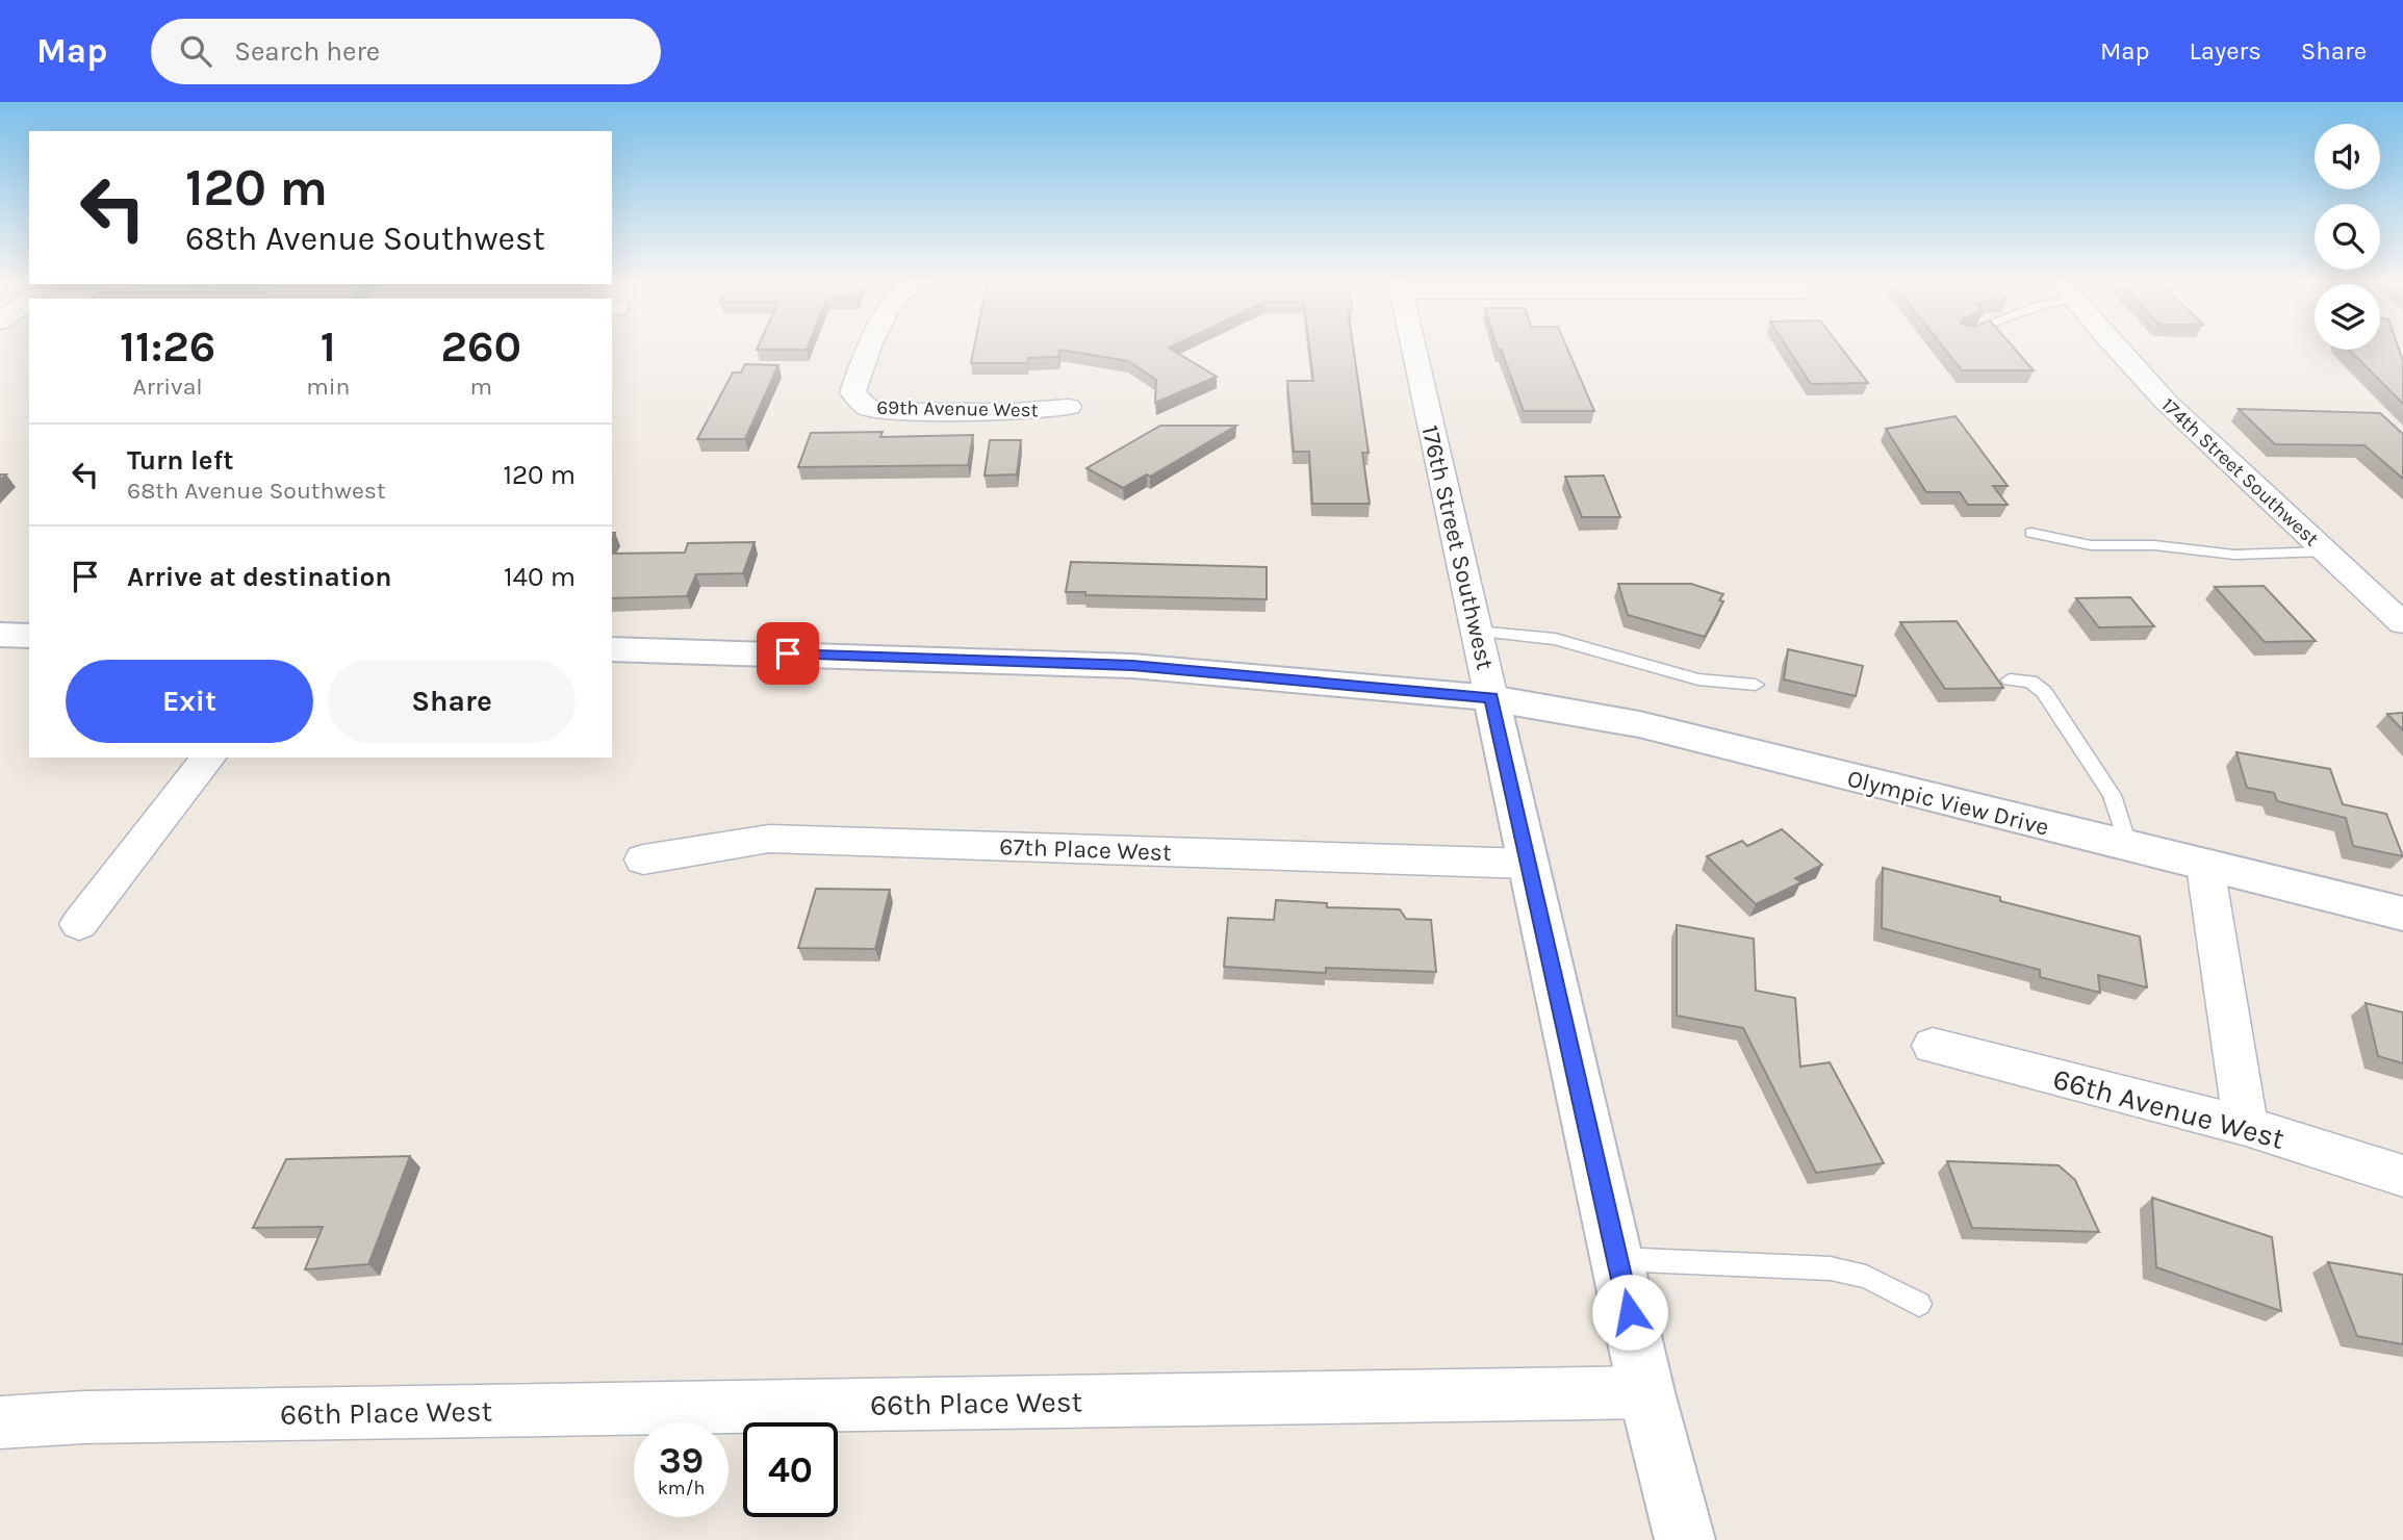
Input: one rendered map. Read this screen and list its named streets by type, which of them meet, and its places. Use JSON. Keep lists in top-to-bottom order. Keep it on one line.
{"streets":{"main road":["176th Street Southwest","Olympic View Drive"],"street":["69th Avenue West","174th Street Southwest","67th Place West","66th Avenue West","66th Place West"]},"crossings":[["176th Street Southwest","Olympic View Drive"],["176th Street Southwest","67th Place West"],["176th Street Southwest","66th Place West"]],"page":{"header":"Map","search":"Search here","nav":["Map","Layers","Share"],"turn":["120 m","68th Avenue Southwest"],"eta":["11:26","Arrival","1","min","260","m"],"list":[{"name":"Turn left","note":"68th Avenue Southwest","value":"120 m"},{"name":"Arrive at destination","value":"140 m"}],"buttons":["Exit","Share"],"speed":"39 km/h","limit":"40"}}
